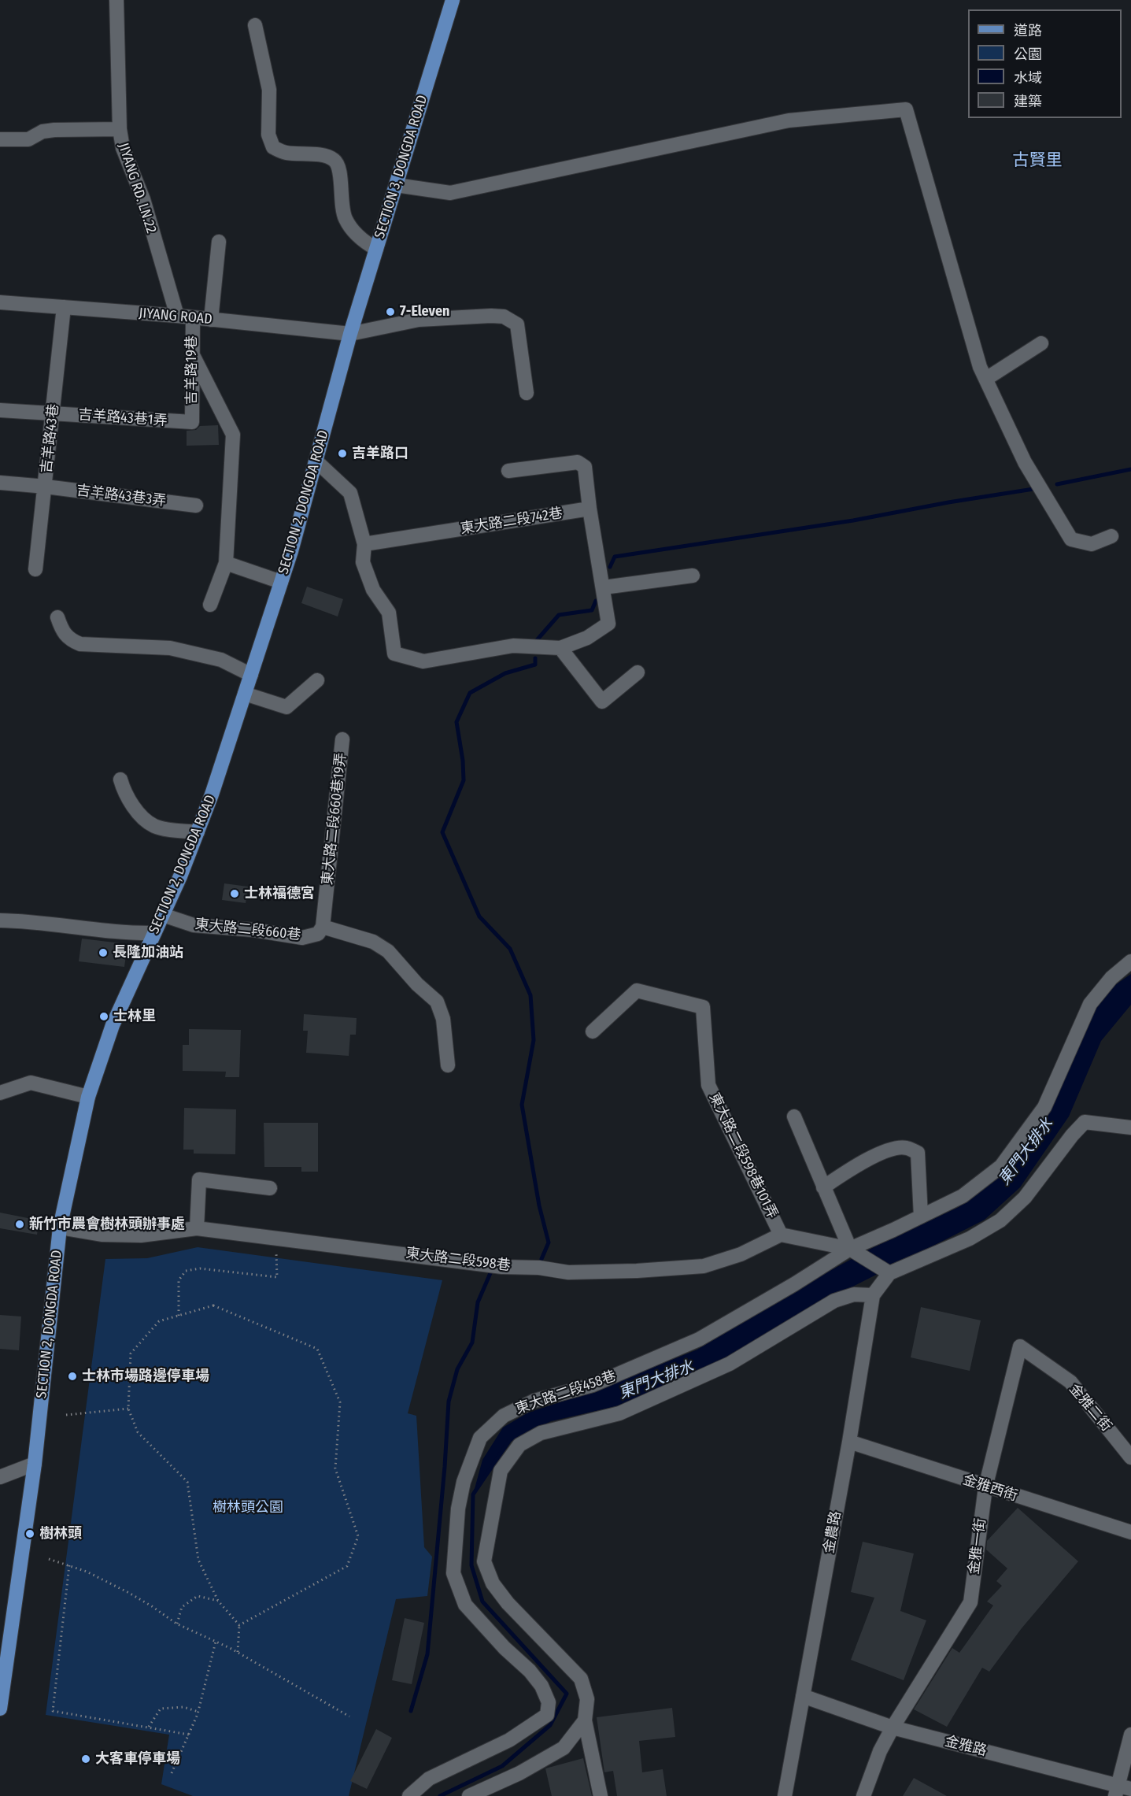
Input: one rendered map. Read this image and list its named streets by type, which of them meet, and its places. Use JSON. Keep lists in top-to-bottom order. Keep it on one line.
{"streets":{"main road":["SECTION 3, DONGDA ROAD","SECTION 2, DONGDA ROAD"],"street":["JIYANG RD. LN.22","JIYANG ROAD","吉羊路19巷","吉羊路43巷1弄","吉羊路43巷","吉羊路43巷3弄","東大路二段742巷","東大路二段660巷19弄","東大路二段660巷","東大路二段598巷101弄","東大路二段598巷","東大路二段458巷","金雅二街","金雅西街","金農路","金雅一街","金雅路"]},"crossings":[["SECTION 3, DONGDA ROAD","JIYANG ROAD"],["SECTION 3, DONGDA ROAD","SECTION 2, DONGDA ROAD"],["JIYANG RD. LN.22","JIYANG ROAD"],["JIYANG ROAD","吉羊路19巷"],["JIYANG ROAD","吉羊路43巷"],["JIYANG ROAD","SECTION 2, DONGDA ROAD"],["吉羊路19巷","吉羊路43巷1弄"],["吉羊路43巷1弄","吉羊路43巷"],["吉羊路43巷","吉羊路43巷3弄"],["SECTION 2, DONGDA ROAD","東大路二段660巷"],["SECTION 2, DONGDA ROAD","東大路二段598巷"],["東大路二段660巷19弄","東大路二段660巷"],["東大路二段598巷101弄","東大路二段598巷"],["金雅二街","金雅一街"],["金雅西街","金農路"],["金雅西街","金雅一街"],["金農路","金雅路"],["金雅一街","金雅路"]],"districts":["古賢里"],"water":["東門大排水"],"parks":["樹林頭公園"],"places":["7-Eleven","吉羊路口","士林福德宮","長隆加油站","士林里","新竹市農會樹林頭辦事處","士林市場路邊停車場","樹林頭","大客車停車場"],"legend":["道路","公園","水域","建築"]}
